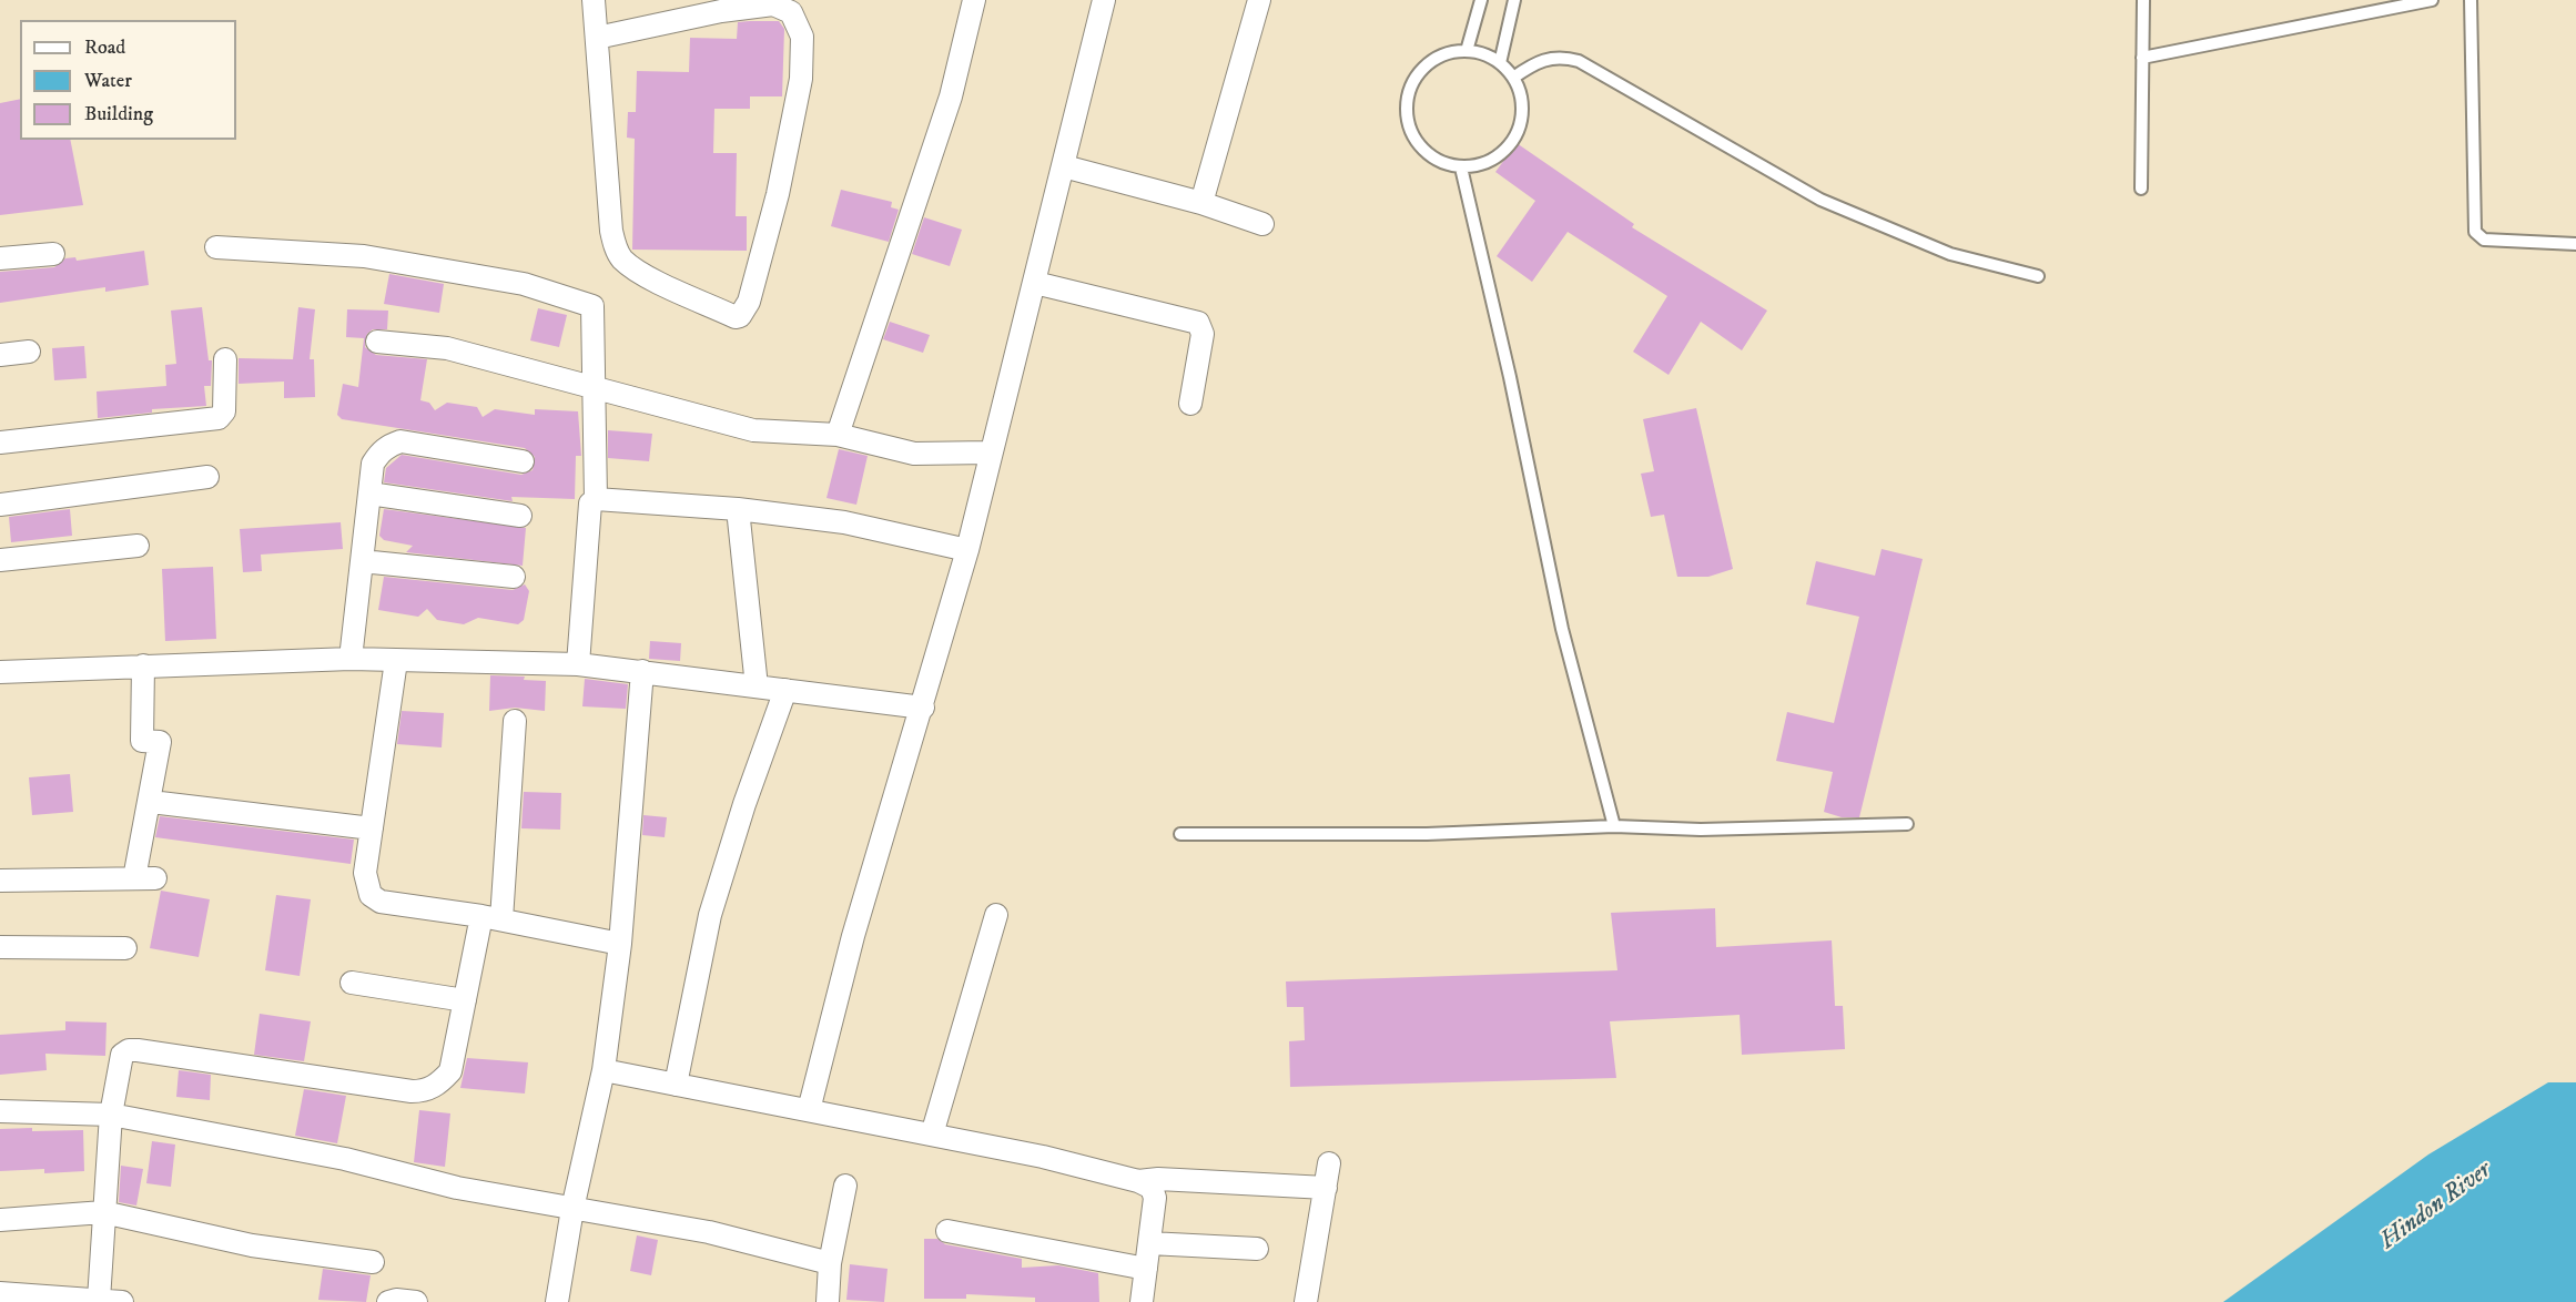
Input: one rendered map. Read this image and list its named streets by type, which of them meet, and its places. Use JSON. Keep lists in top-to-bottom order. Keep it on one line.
{"water":["Hindon River"],"legend":["Road","Water","Building"]}
